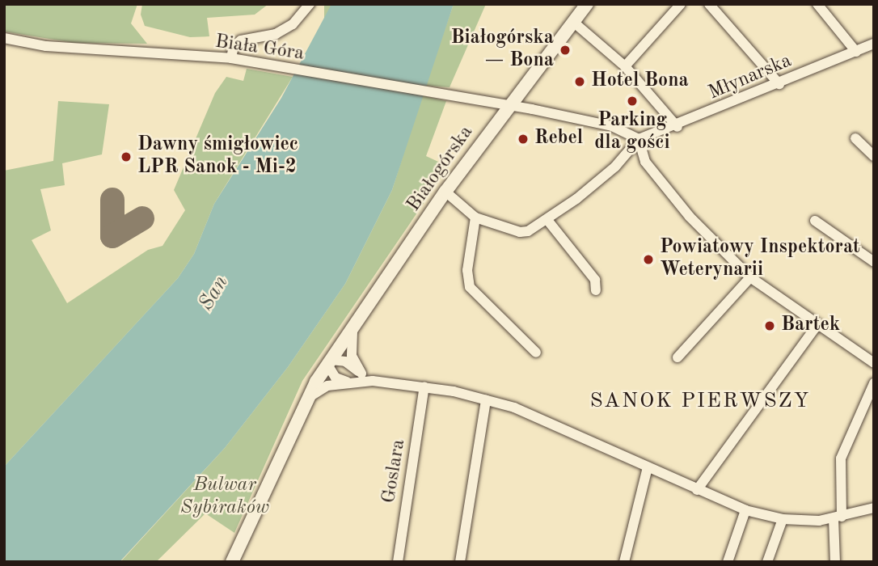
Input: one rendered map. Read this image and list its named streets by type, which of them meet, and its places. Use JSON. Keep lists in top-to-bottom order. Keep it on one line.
{"streets":{"street":["Biała Góra","Młynarska","Białogórska","Goslara"]},"crossings":[["Biała Góra","Białogórska"]],"districts":["SANOK PIERWSZY"],"water":["San"],"parks":["Bulwar Sybiraków"],"places":["Białogórska — Bona","Hotel Bona","Parking dla gości","Rebel","Dawny śmigłowiec LPR Sanok - Mi-2","Powiatowy Inspektorat Weterynarii","Bartek"]}
